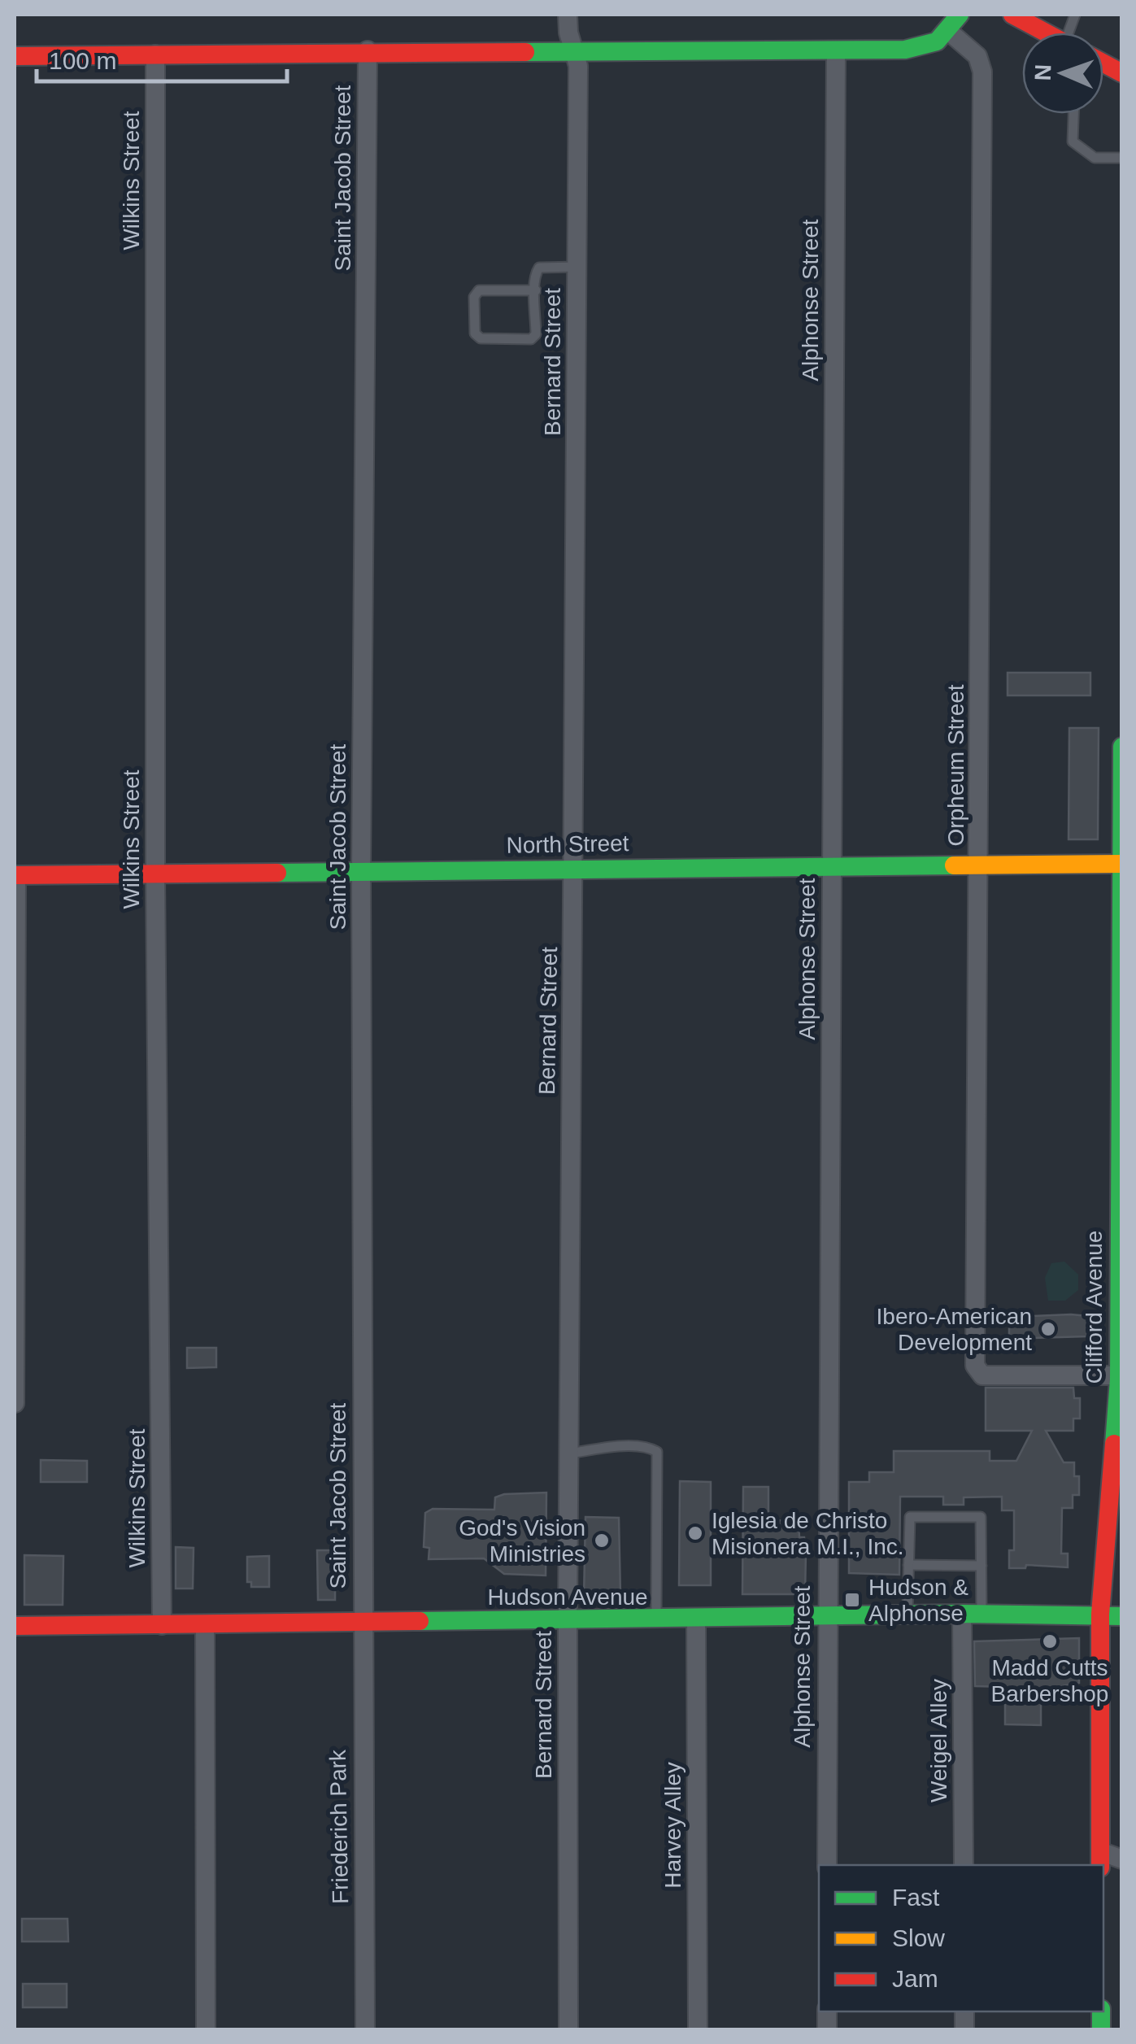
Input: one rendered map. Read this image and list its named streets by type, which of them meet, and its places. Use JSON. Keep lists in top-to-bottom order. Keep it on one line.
{"streets":{"main road":["North Street","Clifford Avenue","Hudson Avenue"],"street":["Saint Jacob Street","Wilkins Street","Alphonse Street","Bernard Street","Orpheum Street","Weigel Alley","Harvey Alley","Friederich Park"]},"crossings":[["Saint Jacob Street","North Street"],["Saint Jacob Street","Hudson Avenue"],["Saint Jacob Street","Friederich Park"],["Wilkins Street","North Street"],["Wilkins Street","Hudson Avenue"],["Alphonse Street","North Street"],["Alphonse Street","Hudson Avenue"],["Bernard Street","North Street"],["Bernard Street","Hudson Avenue"],["Orpheum Street","North Street"],["Orpheum Street","Clifford Avenue"],["North Street","Clifford Avenue"],["Clifford Avenue","Hudson Avenue"],["Hudson Avenue","Weigel Alley"],["Hudson Avenue","Harvey Alley"],["Hudson Avenue","Friederich Park"]],"places":{"other":["Ibero-American Development","Iglesia de Christo Misionera M.I., Inc.","God's Vision Ministries","Madd Cutts Barbershop"],"transit":["Hudson & Alphonse"]},"legend":["Fast","Slow","Jam"],"scale_bar":"100 m","north":"left"}
